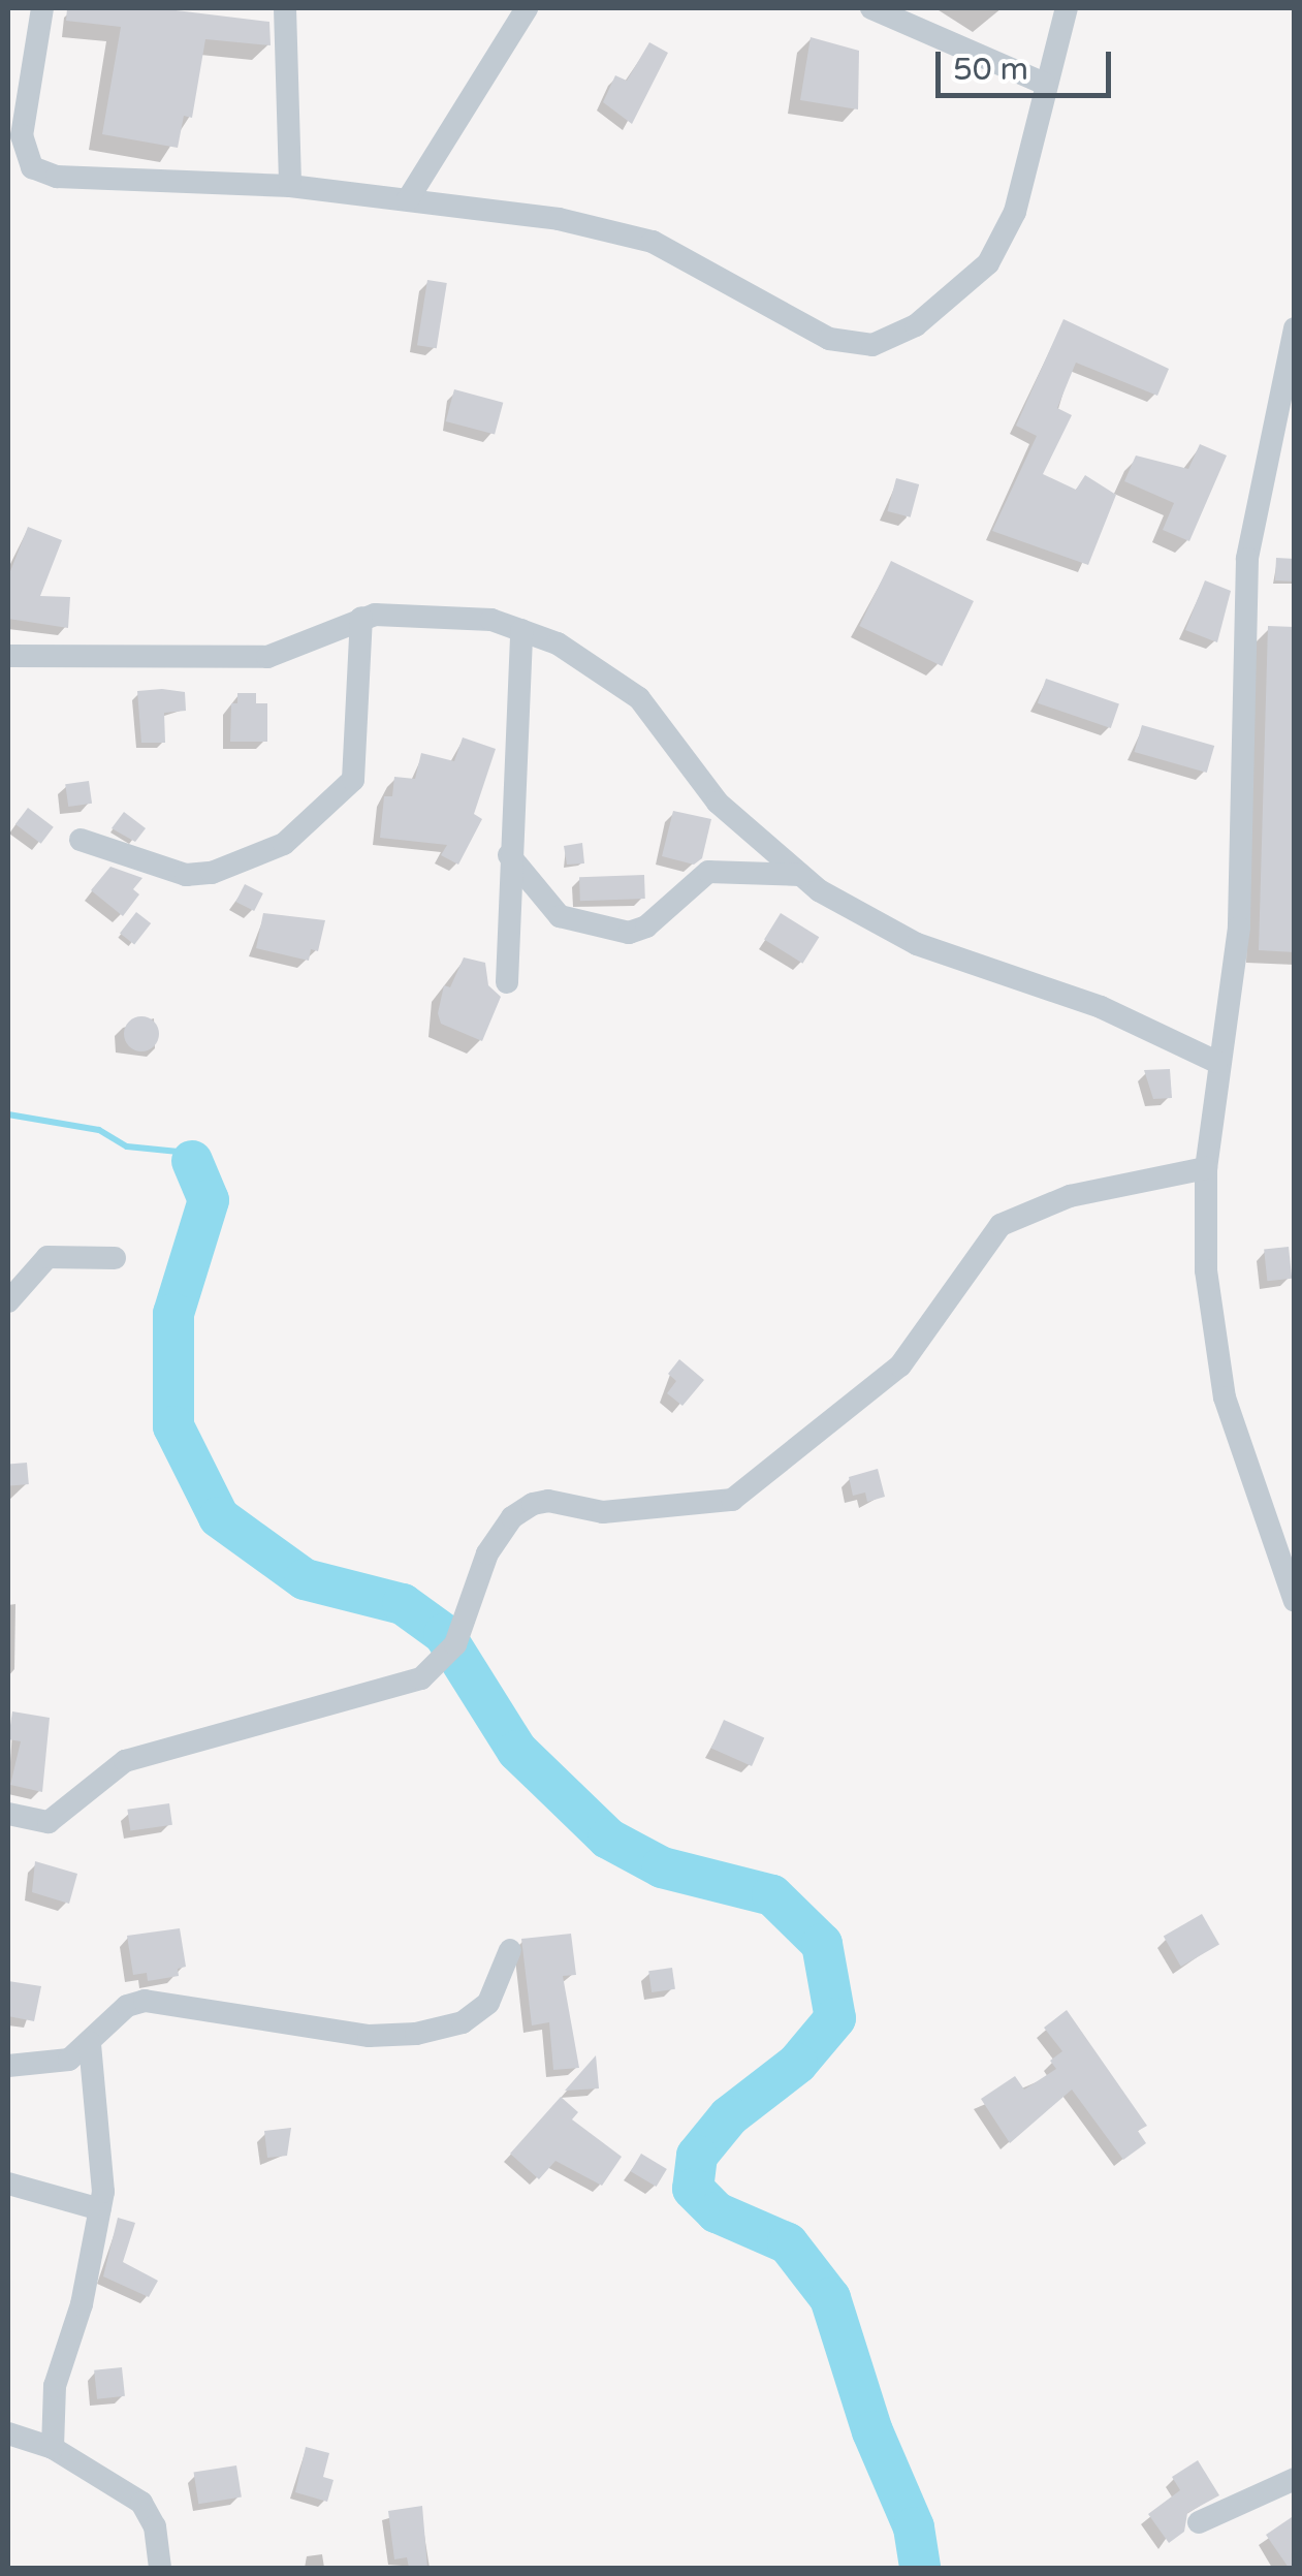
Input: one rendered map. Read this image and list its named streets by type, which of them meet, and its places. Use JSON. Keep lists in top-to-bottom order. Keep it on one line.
{"scale_bar":"50 m"}
